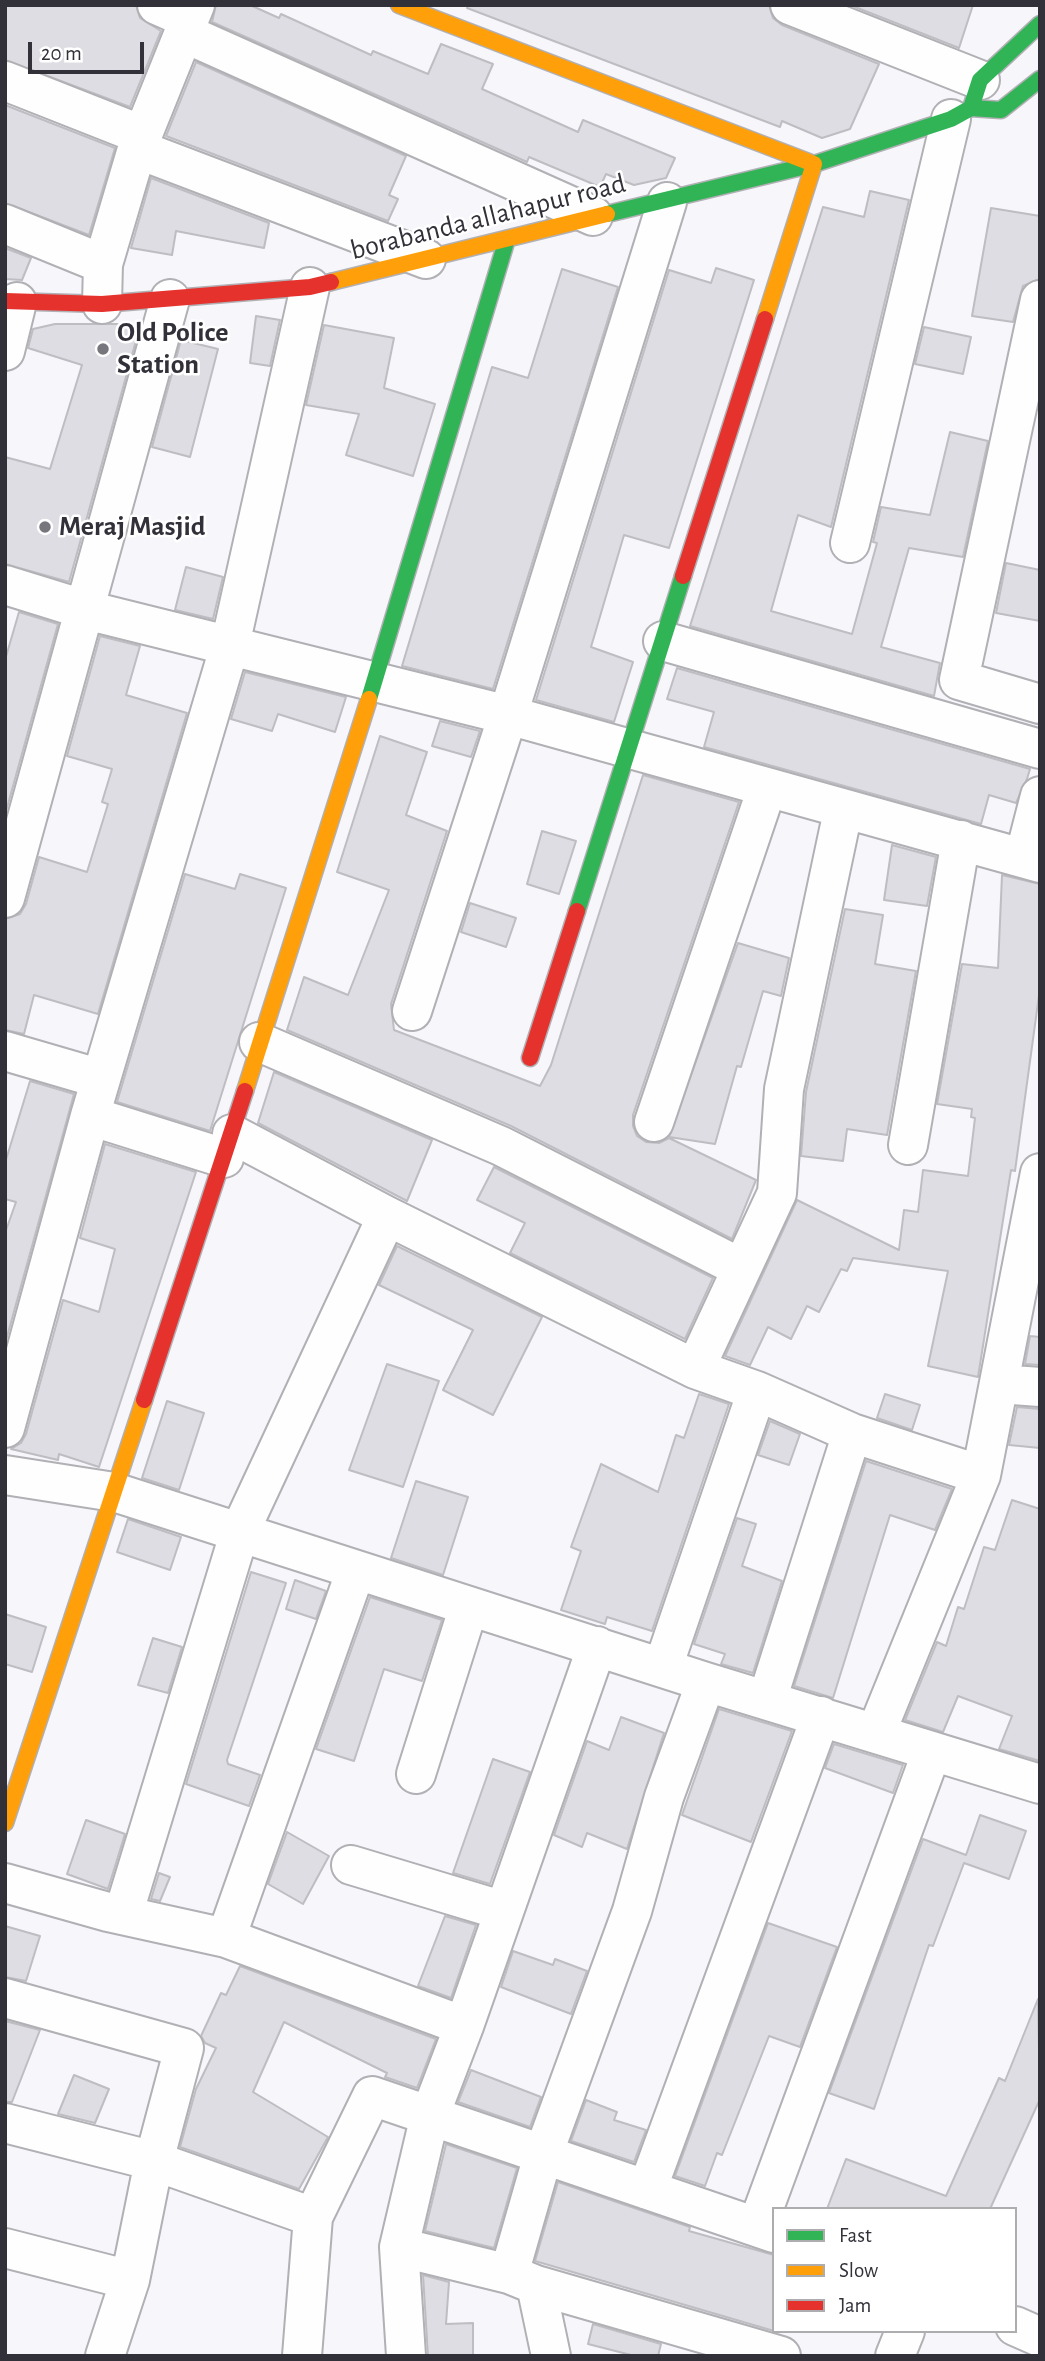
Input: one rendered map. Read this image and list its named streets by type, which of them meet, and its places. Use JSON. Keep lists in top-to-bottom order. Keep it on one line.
{"streets":{"street":["borabanda allahapur road"]},"places":["Old Police Station","Meraj Masjid"],"legend":["Fast","Slow","Jam"],"scale_bar":"20 m"}
